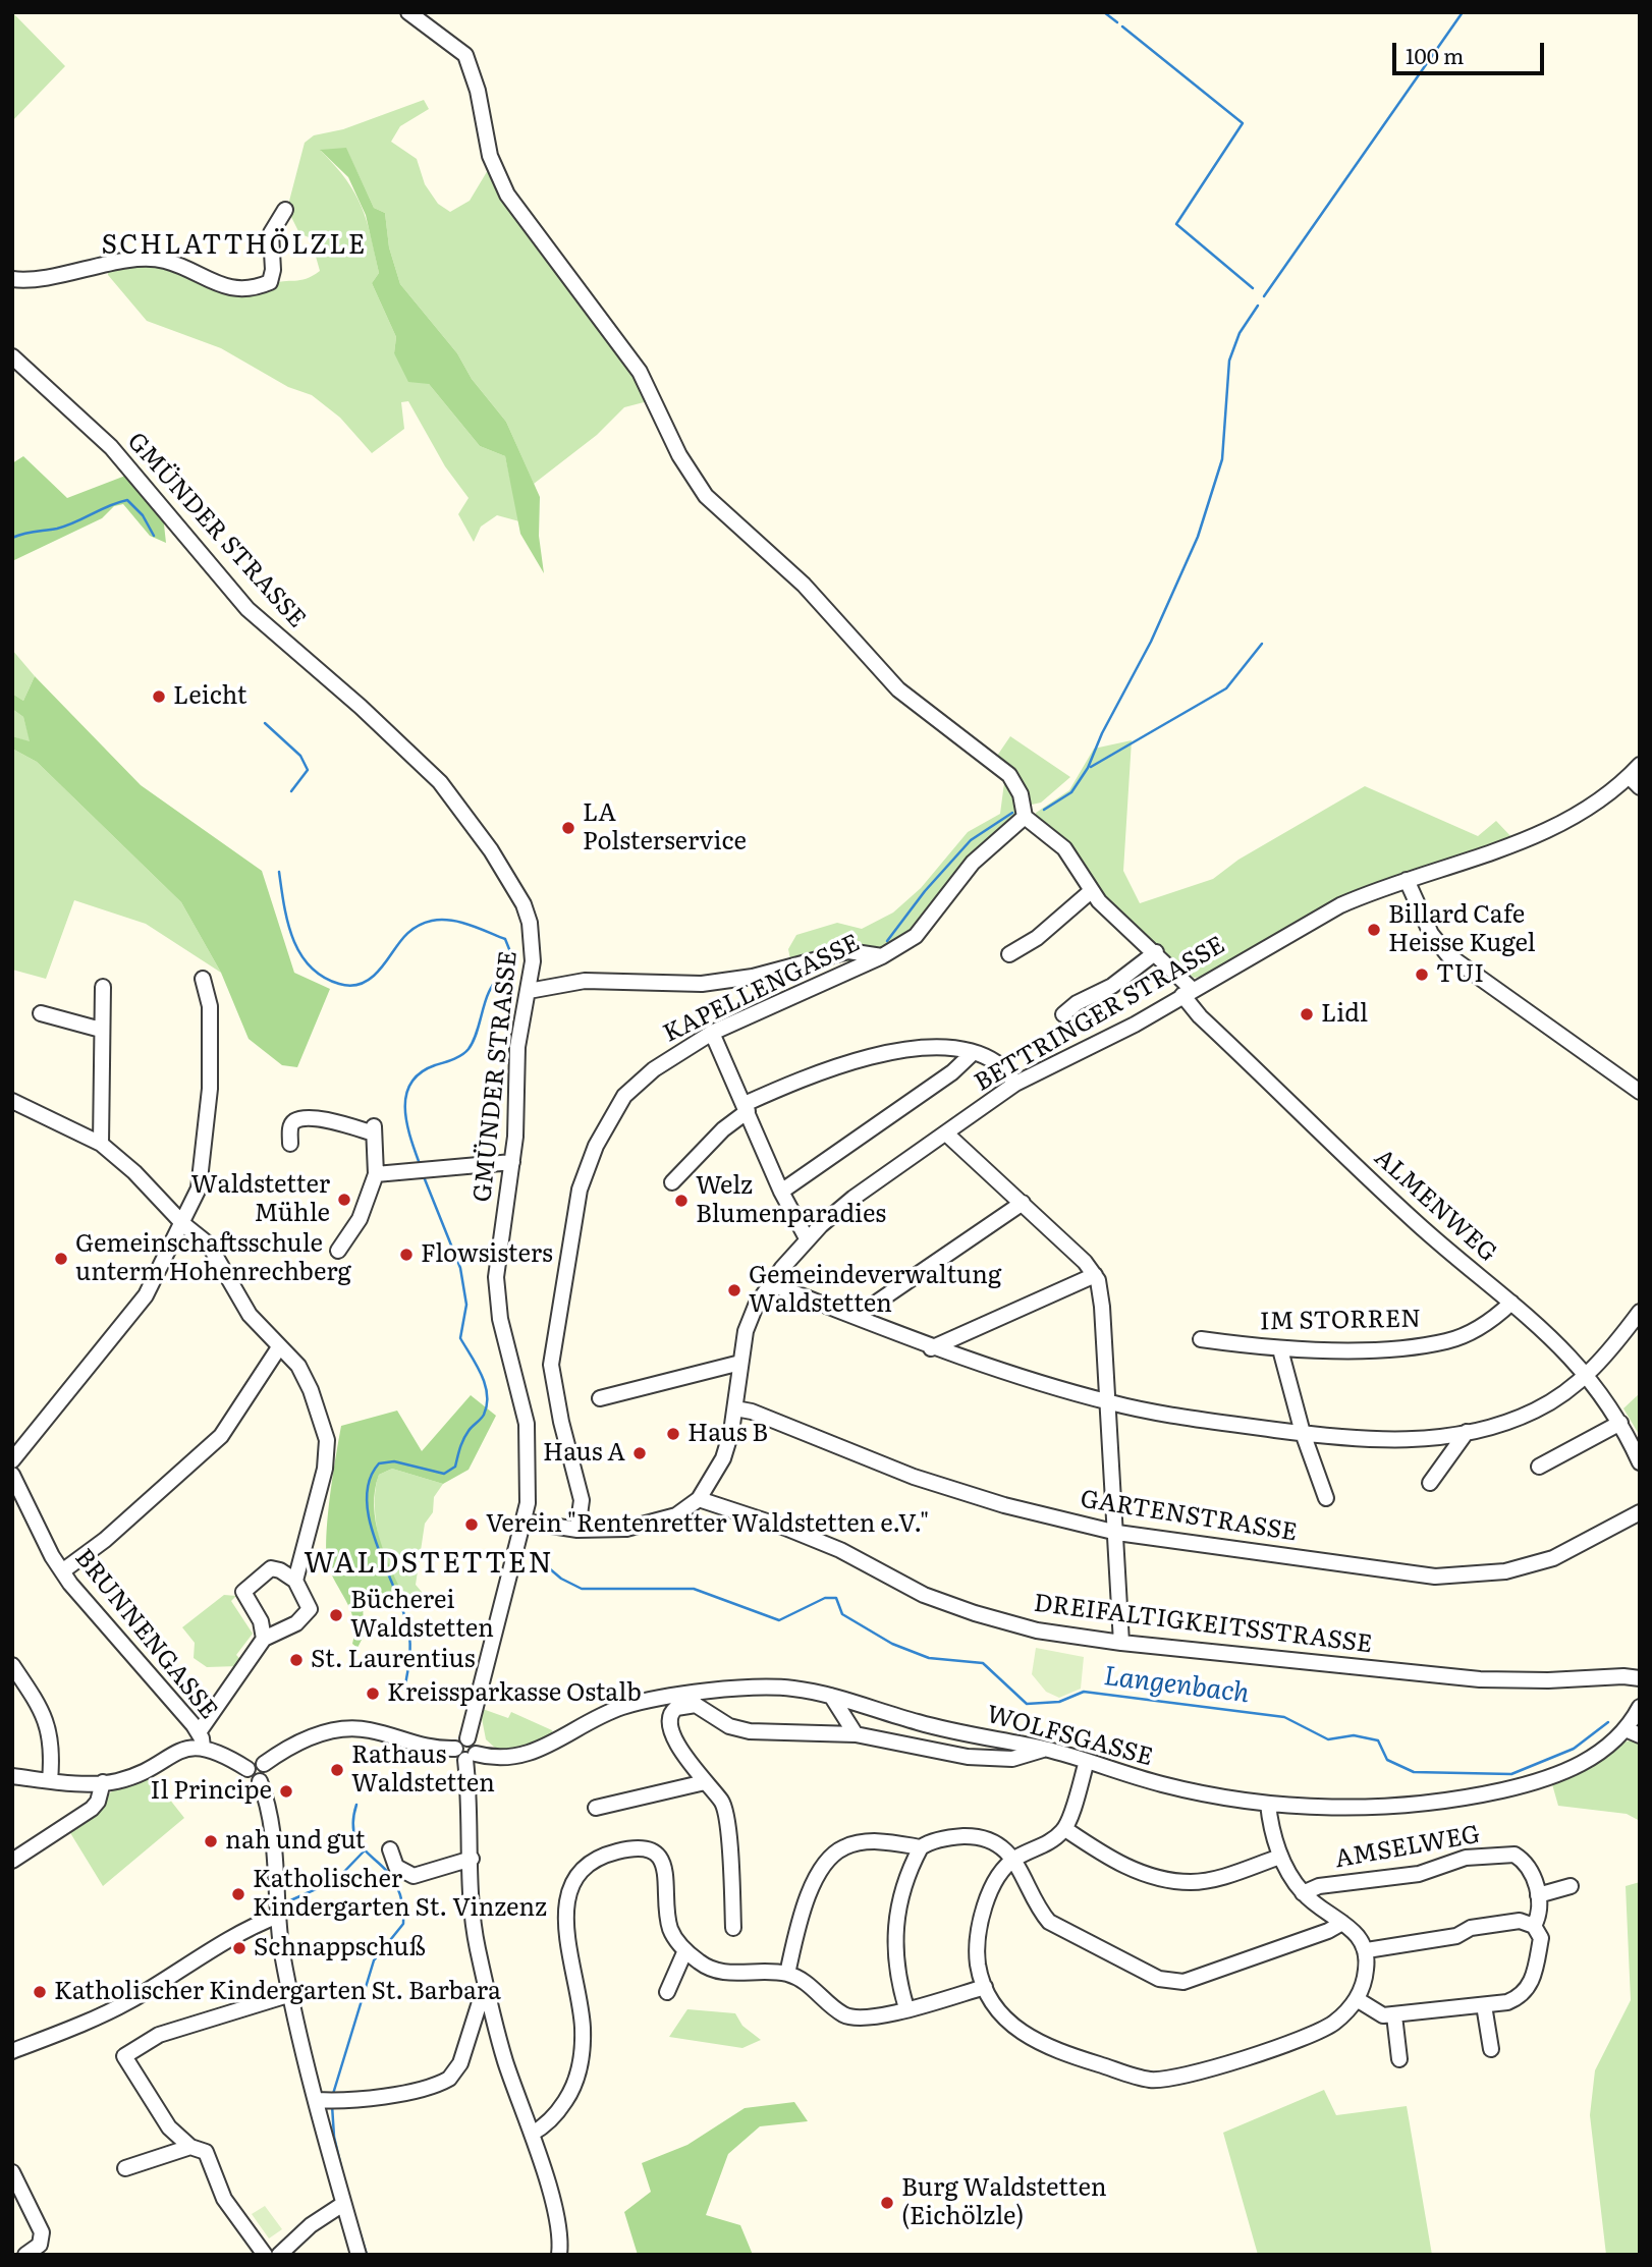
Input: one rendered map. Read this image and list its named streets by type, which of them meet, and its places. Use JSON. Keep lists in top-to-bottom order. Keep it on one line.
{"streets":{"street":["GMÜNDER STRASSE","KAPELLENGASSE","BETTRINGER STRASSE","ALMENWEG","IM STORREN","GARTENSTRASSE","DREIFALTIGKEITSSTRASSE","BRUNNENGASSE","WOLFSGASSE","AMSELWEG"]},"crossings":[["GMÜNDER STRASSE","BETTRINGER STRASSE"],["GMÜNDER STRASSE","WOLFSGASSE"],["KAPELLENGASSE","BETTRINGER STRASSE"],["KAPELLENGASSE","ALMENWEG"],["BETTRINGER STRASSE","ALMENWEG"],["BETTRINGER STRASSE","GARTENSTRASSE"],["BETTRINGER STRASSE","DREIFALTIGKEITSSTRASSE"],["ALMENWEG","IM STORREN"]],"districts":["SCHLATTHÖLZLE","WALDSTETTEN"],"water":["Langenbach"],"places":["Leicht","LA Polsterservice","Billard Cafe Heisse Kugel","TUI","Lidl","Waldstetter Mühle","Welz Blumenparadies","Flowsisters","Gemeinschaftsschule unterm Hohenrechberg","Gemeindeverwaltung Waldstetten","Haus B","Haus A","Verein \"Rentenretter Waldstetten e.V.\"","Bücherei Waldstetten","St. Laurentius","Kreissparkasse Ostalb","Rathaus Waldstetten","Il Principe","nah und gut","Katholischer Kindergarten St. Vinzenz","Schnappschuß","Katholischer Kindergarten St. Barbara","Burg Waldstetten (Eichölzle)"],"scale_bar":"100 m"}
